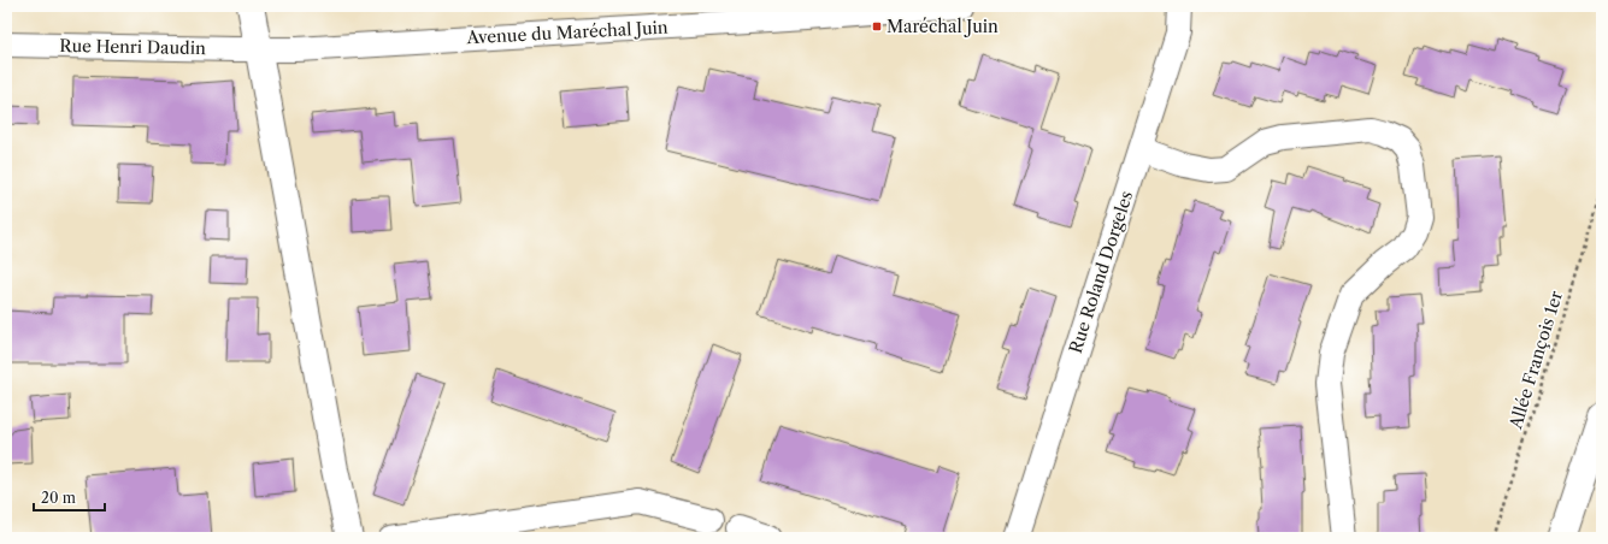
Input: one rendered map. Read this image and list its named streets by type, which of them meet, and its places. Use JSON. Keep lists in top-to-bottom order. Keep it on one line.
{"streets":{"street":["Avenue du Maréchal Juin","Rue Henri Daudin","Rue Roland Dorgeles"],"path":["Allée François 1er"]},"crossings":[["Avenue du Maréchal Juin","Rue Henri Daudin"]],"places":{"transit":["Maréchal Juin"]},"scale_bar":"20 m"}
